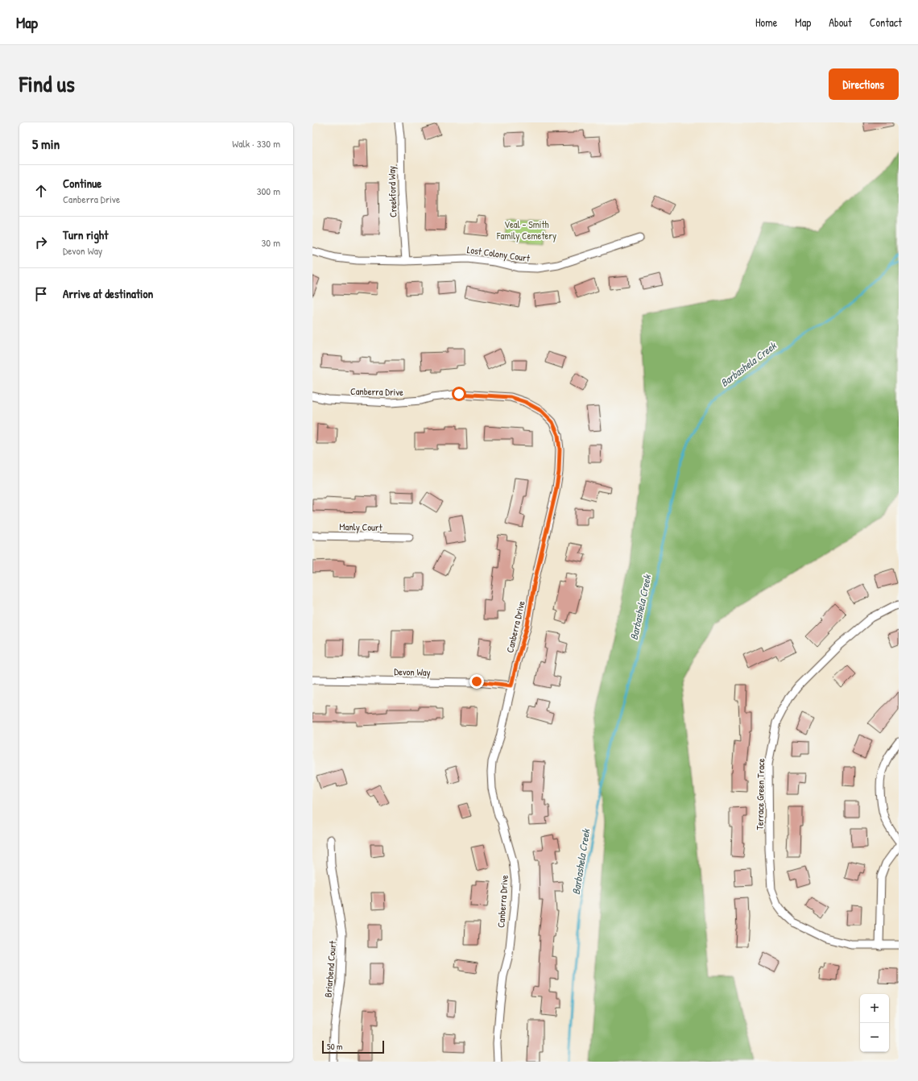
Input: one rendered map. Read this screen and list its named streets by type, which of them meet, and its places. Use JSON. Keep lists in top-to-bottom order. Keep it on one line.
{"streets":{"street":["Creekford Way","Lost Colony Court","Canberra Drive","Manly Court","Devon Way","Terrace Green Trace","Briarbend Court"]},"crossings":[["Creekford Way","Lost Colony Court"],["Canberra Drive","Devon Way"]],"water":["Barbashela Creek"],"parks":["Veal - Smith Family Cemetery"],"scale_bar":"50 m","page":{"header":"Map","nav":["Home","Map","About","Contact"],"title":"Find us","buttons":"Directions","heading":["5 min","Walk · 330 m"],"list":[["Continue","Canberra Drive","300 m"],["Turn right","Devon Way","30 m"],"Arrive at destination"],"map_buttons":["+","−"],"scale":"50 m"}}
